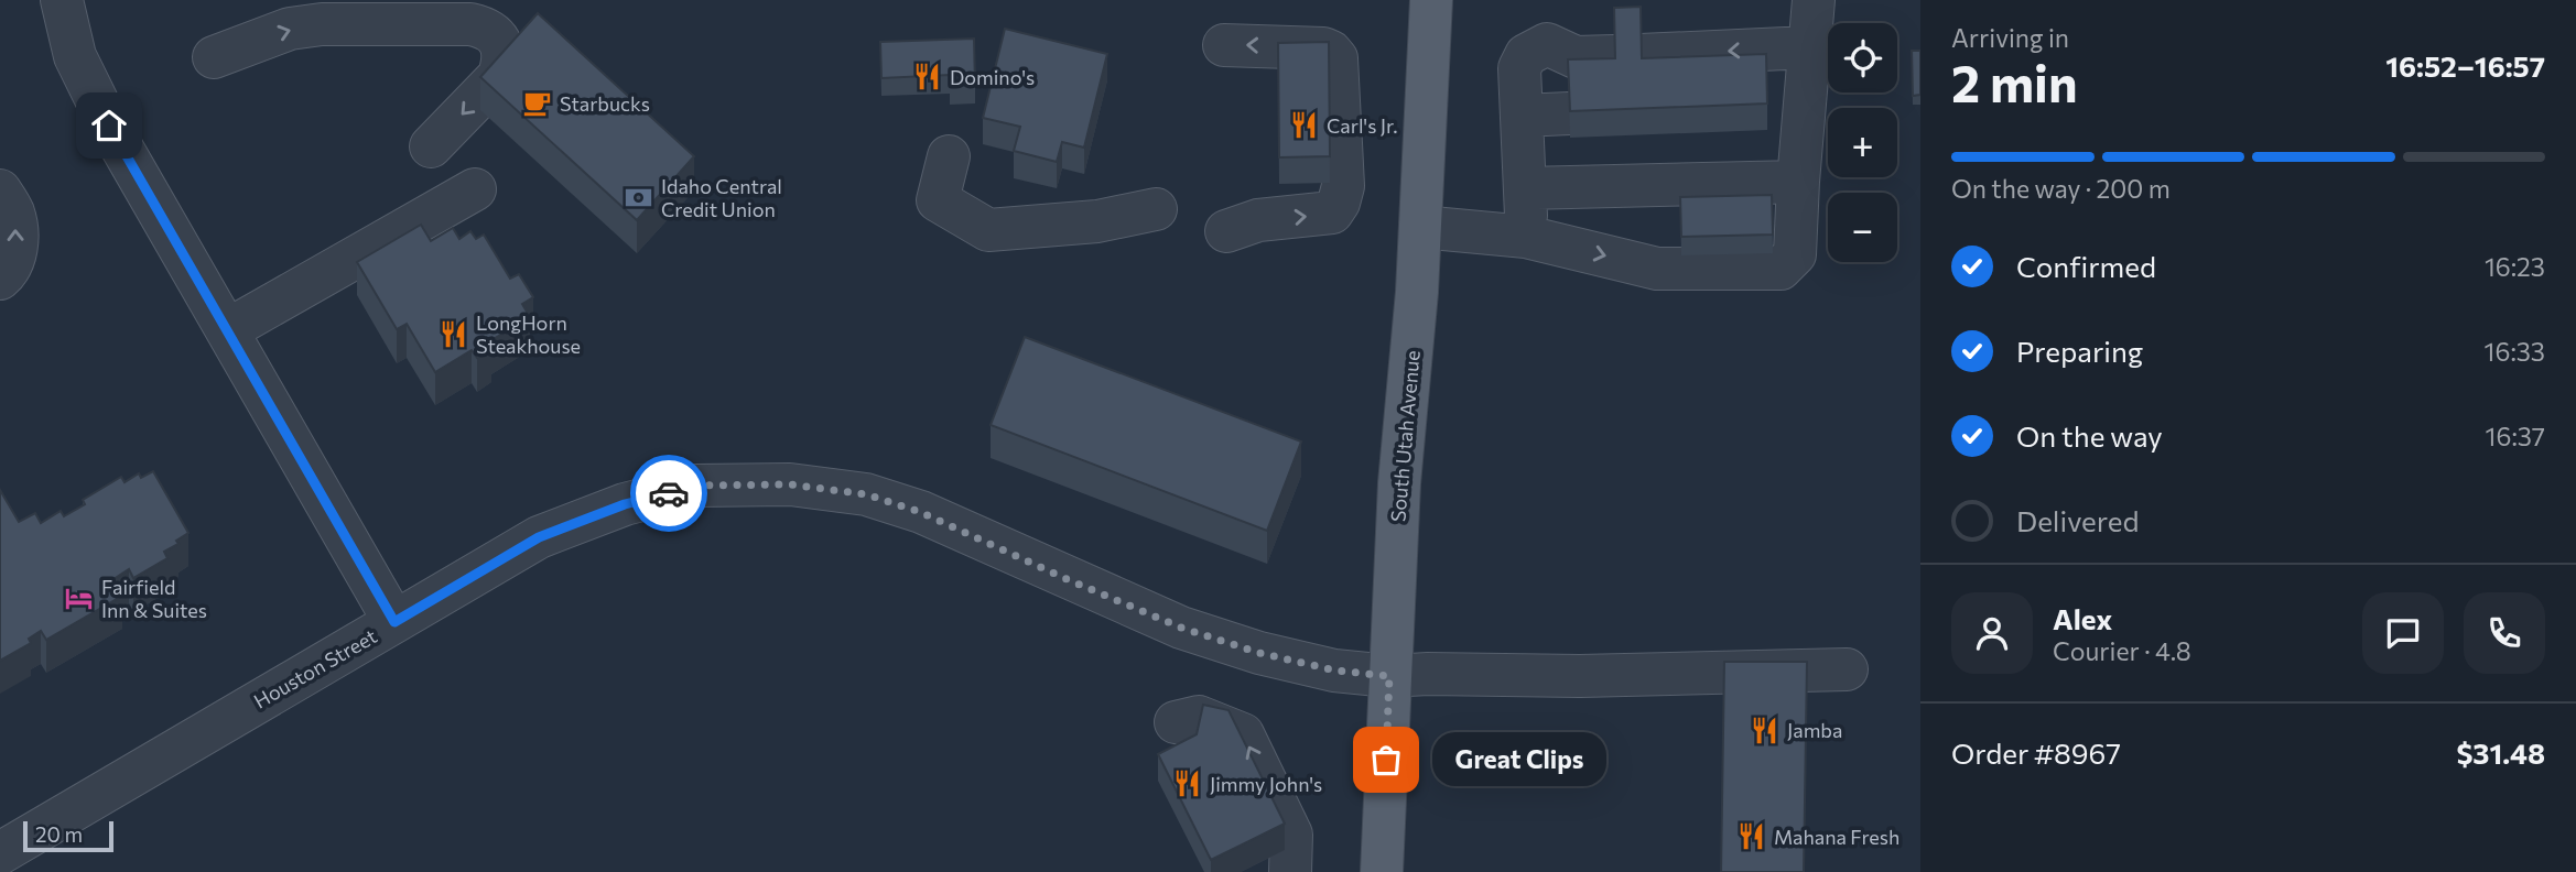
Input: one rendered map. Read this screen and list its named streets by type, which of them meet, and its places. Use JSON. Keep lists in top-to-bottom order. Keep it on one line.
{"streets":{"main road":["South Utah Avenue"],"street":["Houston Street"]},"crossings":[["South Utah Avenue","Houston Street"]],"places":{"restaurant":["Domino's","Carl's Jr.","LongHorn Steakhouse","Jamba","Jimmy John's","Mahana Fresh"],"cafe":["Starbucks"],"bank":["Idaho Central Credit Union"],"hotel":["Fairfield Inn & Suites"],"other":["Great Clips"]},"scale_bar":"20 m","page":{"heading":["2 min","Arriving in","16:52–16:57"],"panel":["Alex","Courier · 4.8","Order #8967","$31.48"],"map_buttons":["+","−"],"bar":"On the way · 200 m","list":[["Confirmed","16:23"],["Preparing","16:33"],["On the way","16:37"],"Delivered"],"bubble":"Great Clips","scale":"20 m"}}
